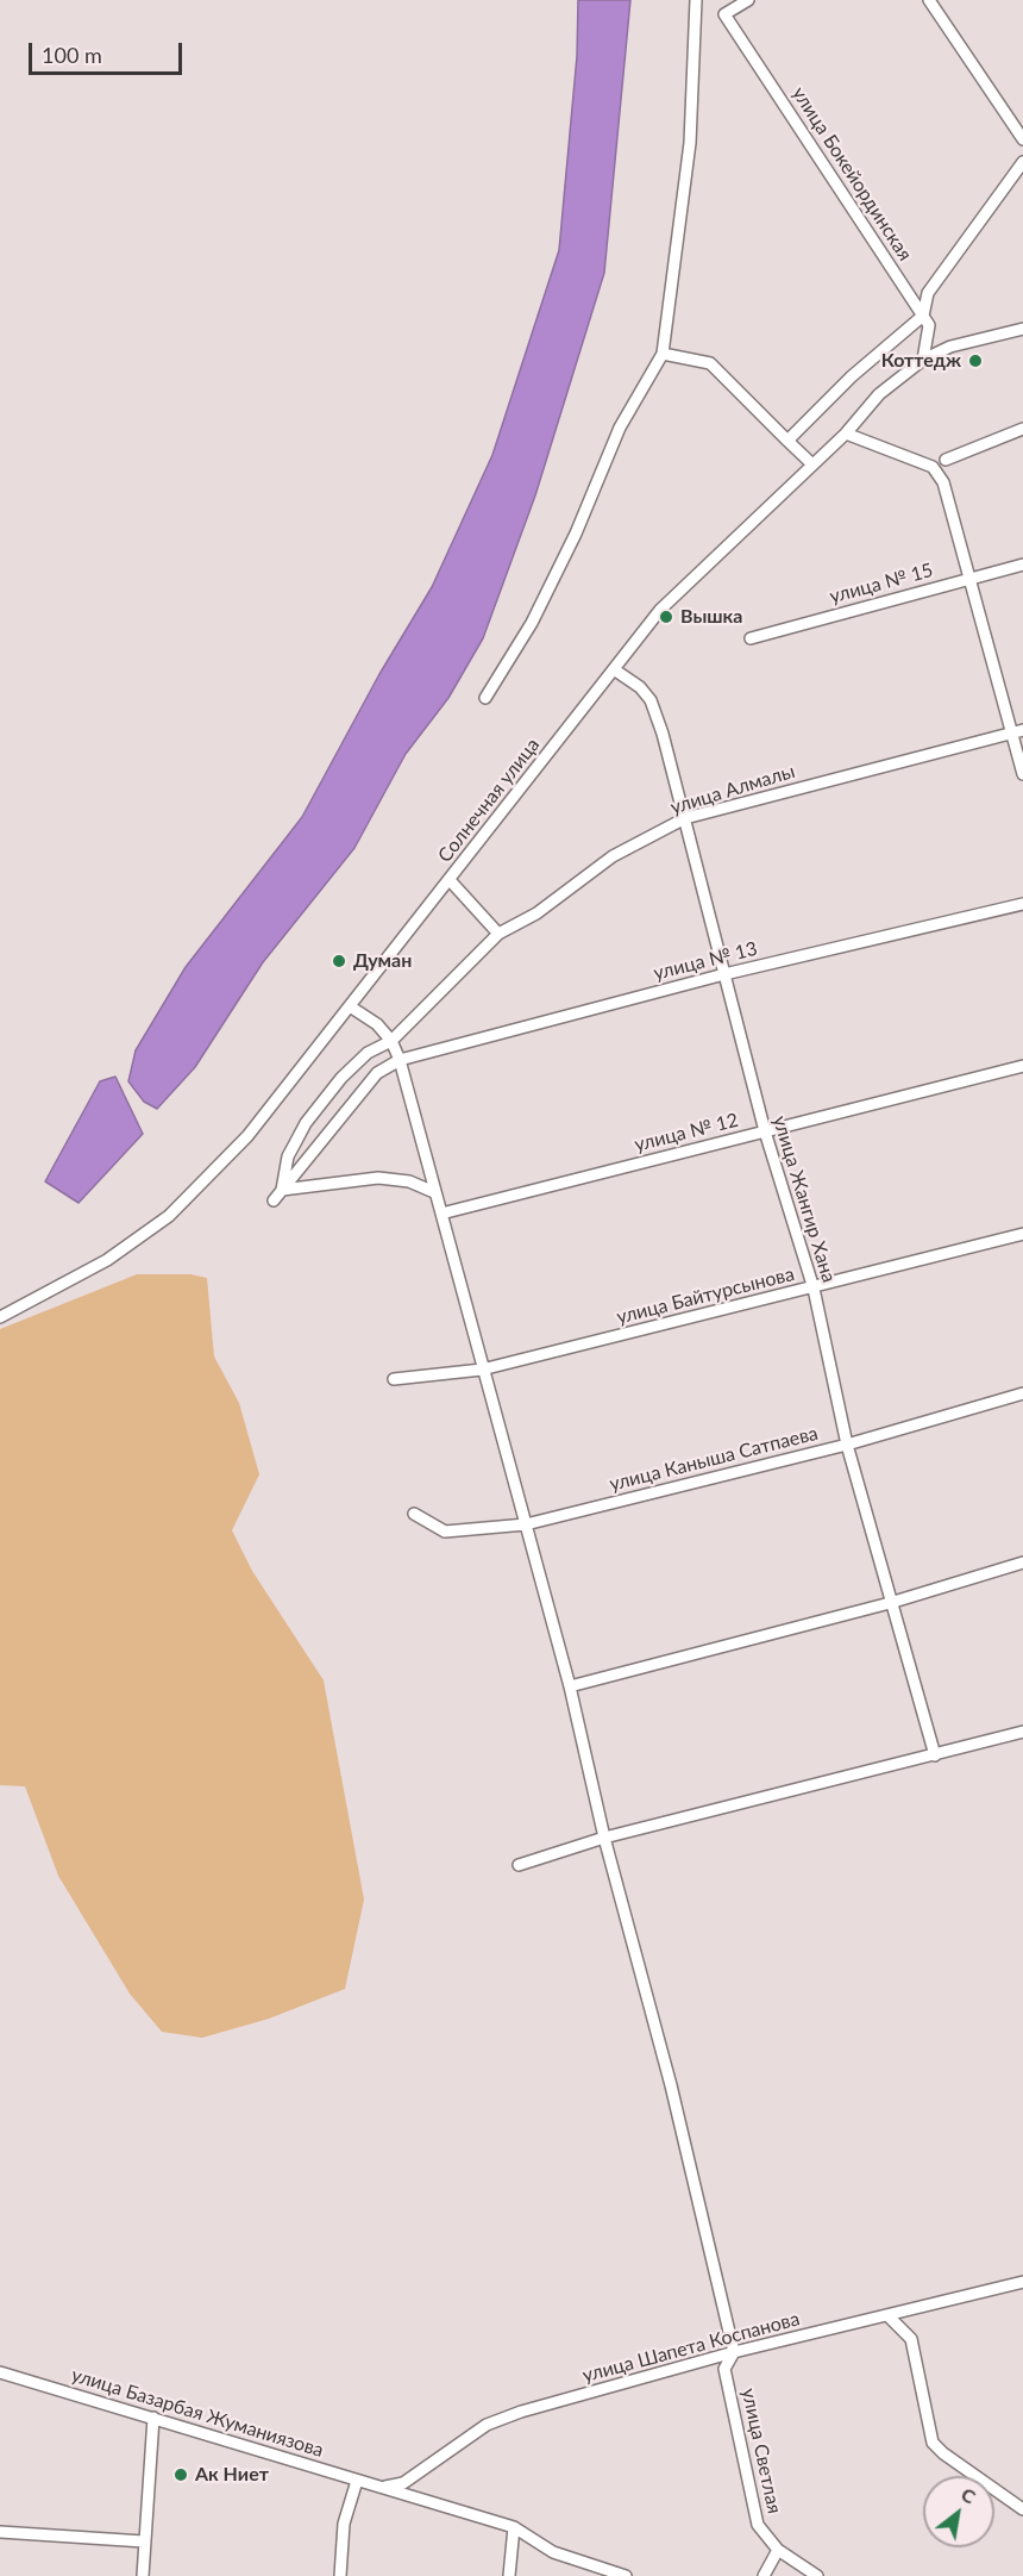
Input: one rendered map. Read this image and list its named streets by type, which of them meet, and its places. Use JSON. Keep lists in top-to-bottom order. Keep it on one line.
{"streets":{"street":["улица Бокейординская","улица № 15","улица Алмалы","Солнечная улица","улица № 13","улица № 12","улица Жангир Хана","улица Байтурсынова","улица Каныша Сатпаева","улица Шапета Коспанова","улица Базарбая Жуманиязова","улица Светлая"]},"crossings":[["улица Алмалы","улица Жангир Хана"],["Солнечная улица","улица Жангир Хана"],["улица № 13","улица Жангир Хана"],["улица № 12","улица Жангир Хана"],["улица Жангир Хана","улица Байтурсынова"],["улица Жангир Хана","улица Каныша Сатпаева"],["улица Шапета Коспанова","улица Базарбая Жуманиязова"],["улица Шапета Коспанова","улица Светлая"]],"places":["Коттедж","Вышка","Думан","Ак Ниет"],"scale_bar":"100 m","north":"top right"}
